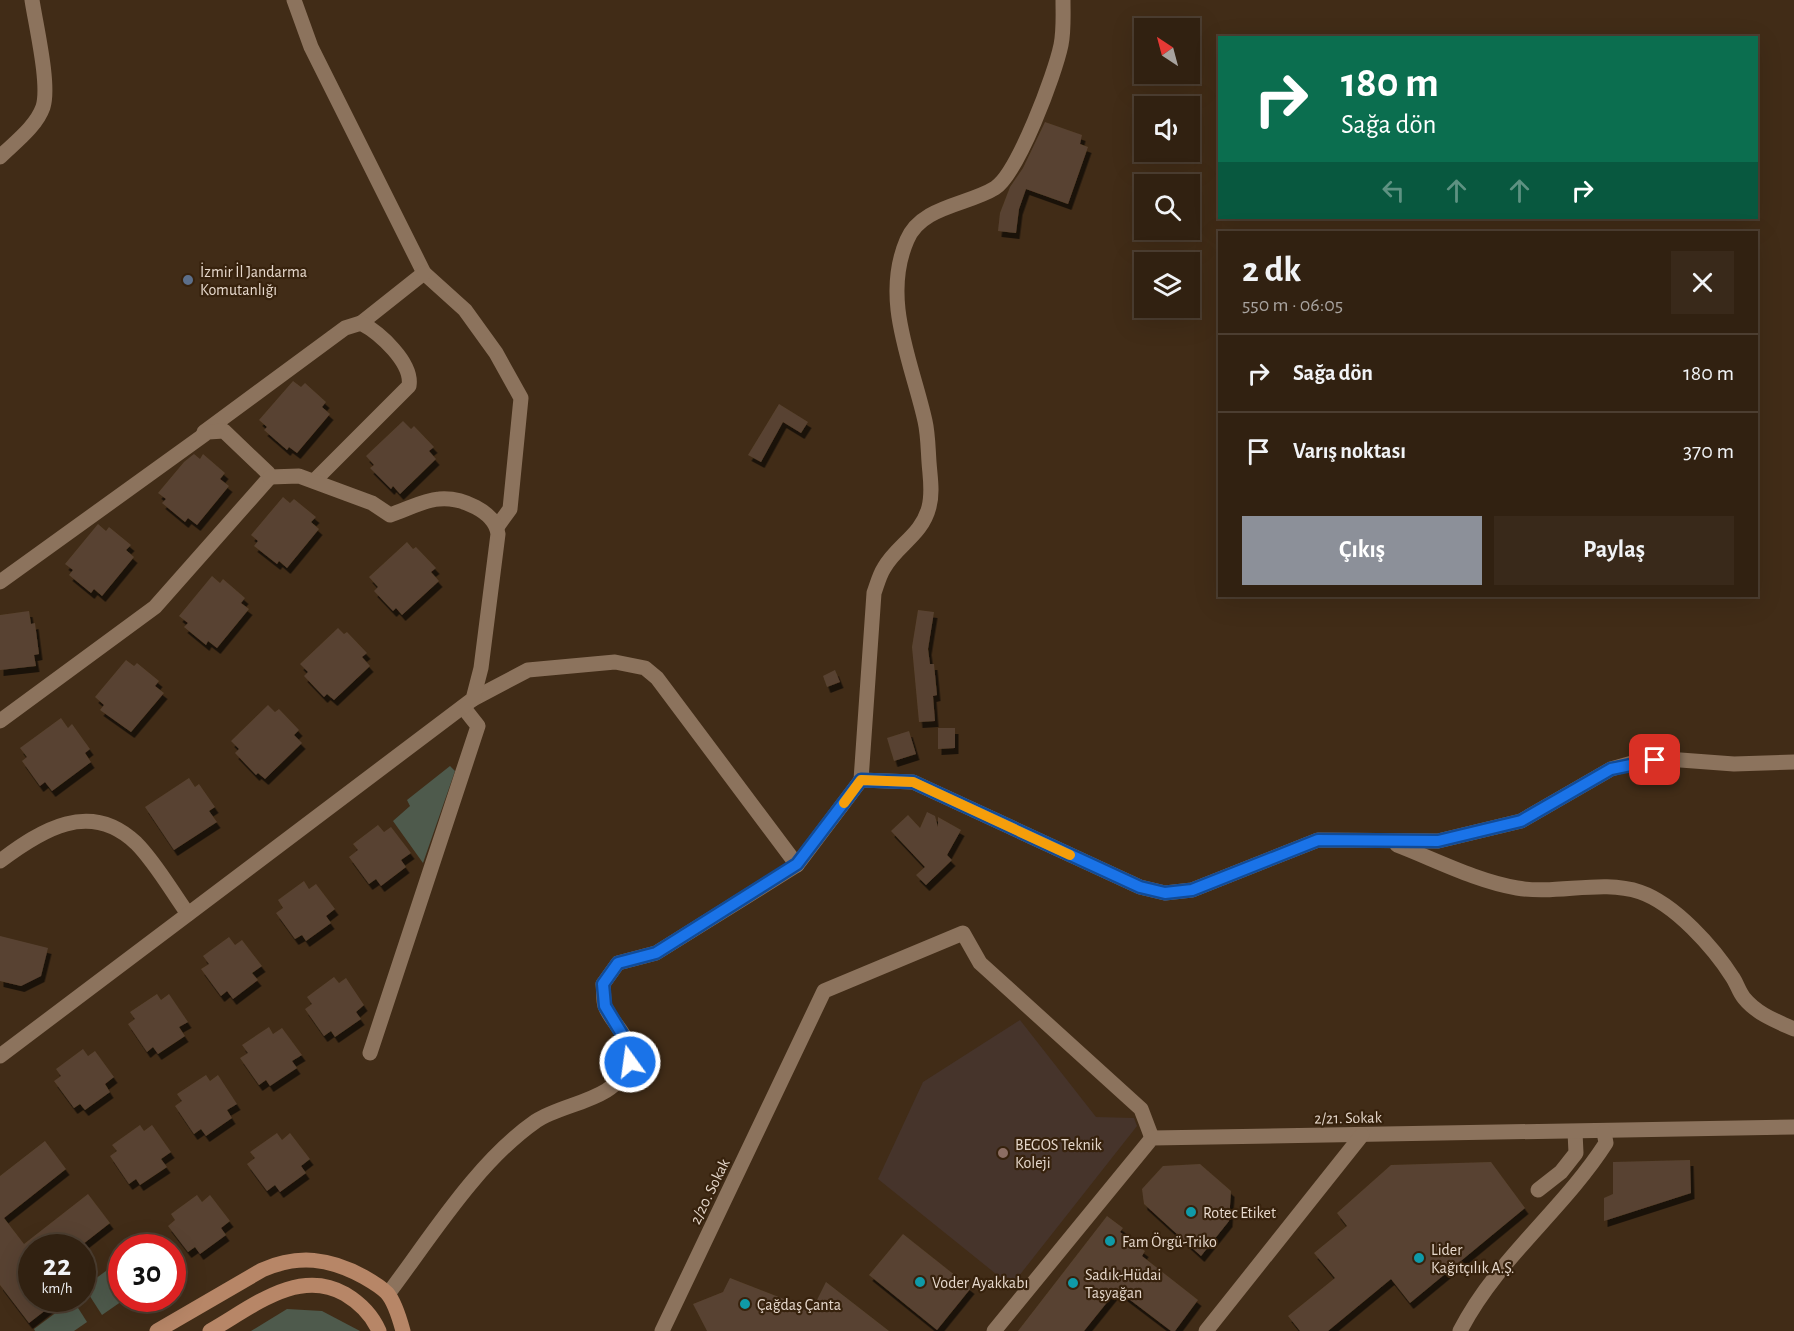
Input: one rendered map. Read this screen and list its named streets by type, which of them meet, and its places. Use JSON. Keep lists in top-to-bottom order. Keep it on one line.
{"streets":{"street":["2/21. Sokak","2/20. Sokak"]},"crossings":[["2/21. Sokak","2/20. Sokak"]],"places":["İzmir İl Jandarma Komutanlığı","BEGOS Teknik Koleji","Rotec Etiket","Fam Örgü-Triko","Lider Kağıtçılık A.Ş.","Voder Ayakkabı","Sadık-Hüdai Taşyağan","Çağdaş Çanta"],"north":"top left","page":{"turn":["180 m","Sağa dön"],"heading":["2 dk","550 m · 06:05"],"list":[{"name":"Sağa dön","value":"180 m"},{"name":"Varış noktası","value":"370 m"}],"buttons":["Çıkış","Paylaş"],"speed":"22 km/h","limit":"30"}}
